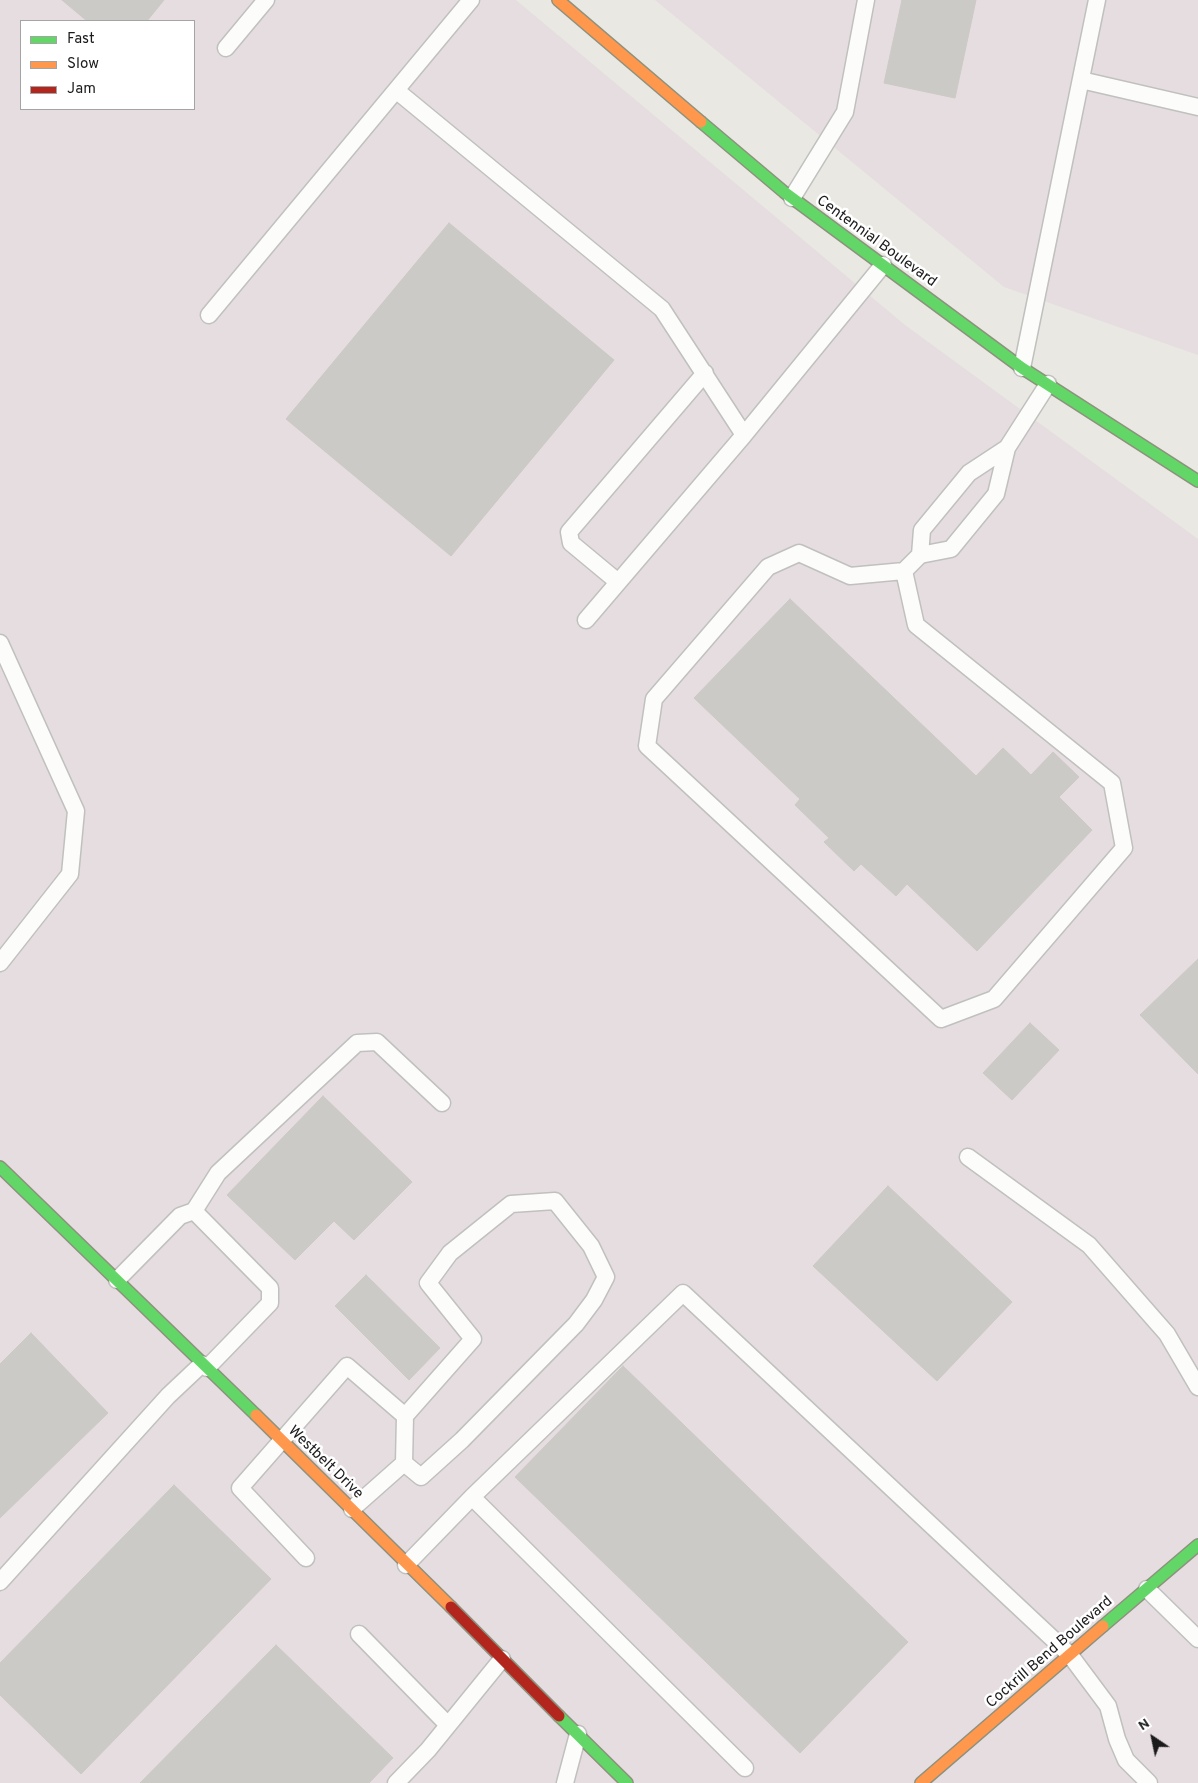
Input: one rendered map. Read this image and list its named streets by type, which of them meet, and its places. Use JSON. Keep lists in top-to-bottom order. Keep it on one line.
{"streets":{"street":["Centennial Boulevard","Westbelt Drive","Cockrill Bend Boulevard"]},"legend":["Fast","Slow","Jam"],"north":"top left"}
